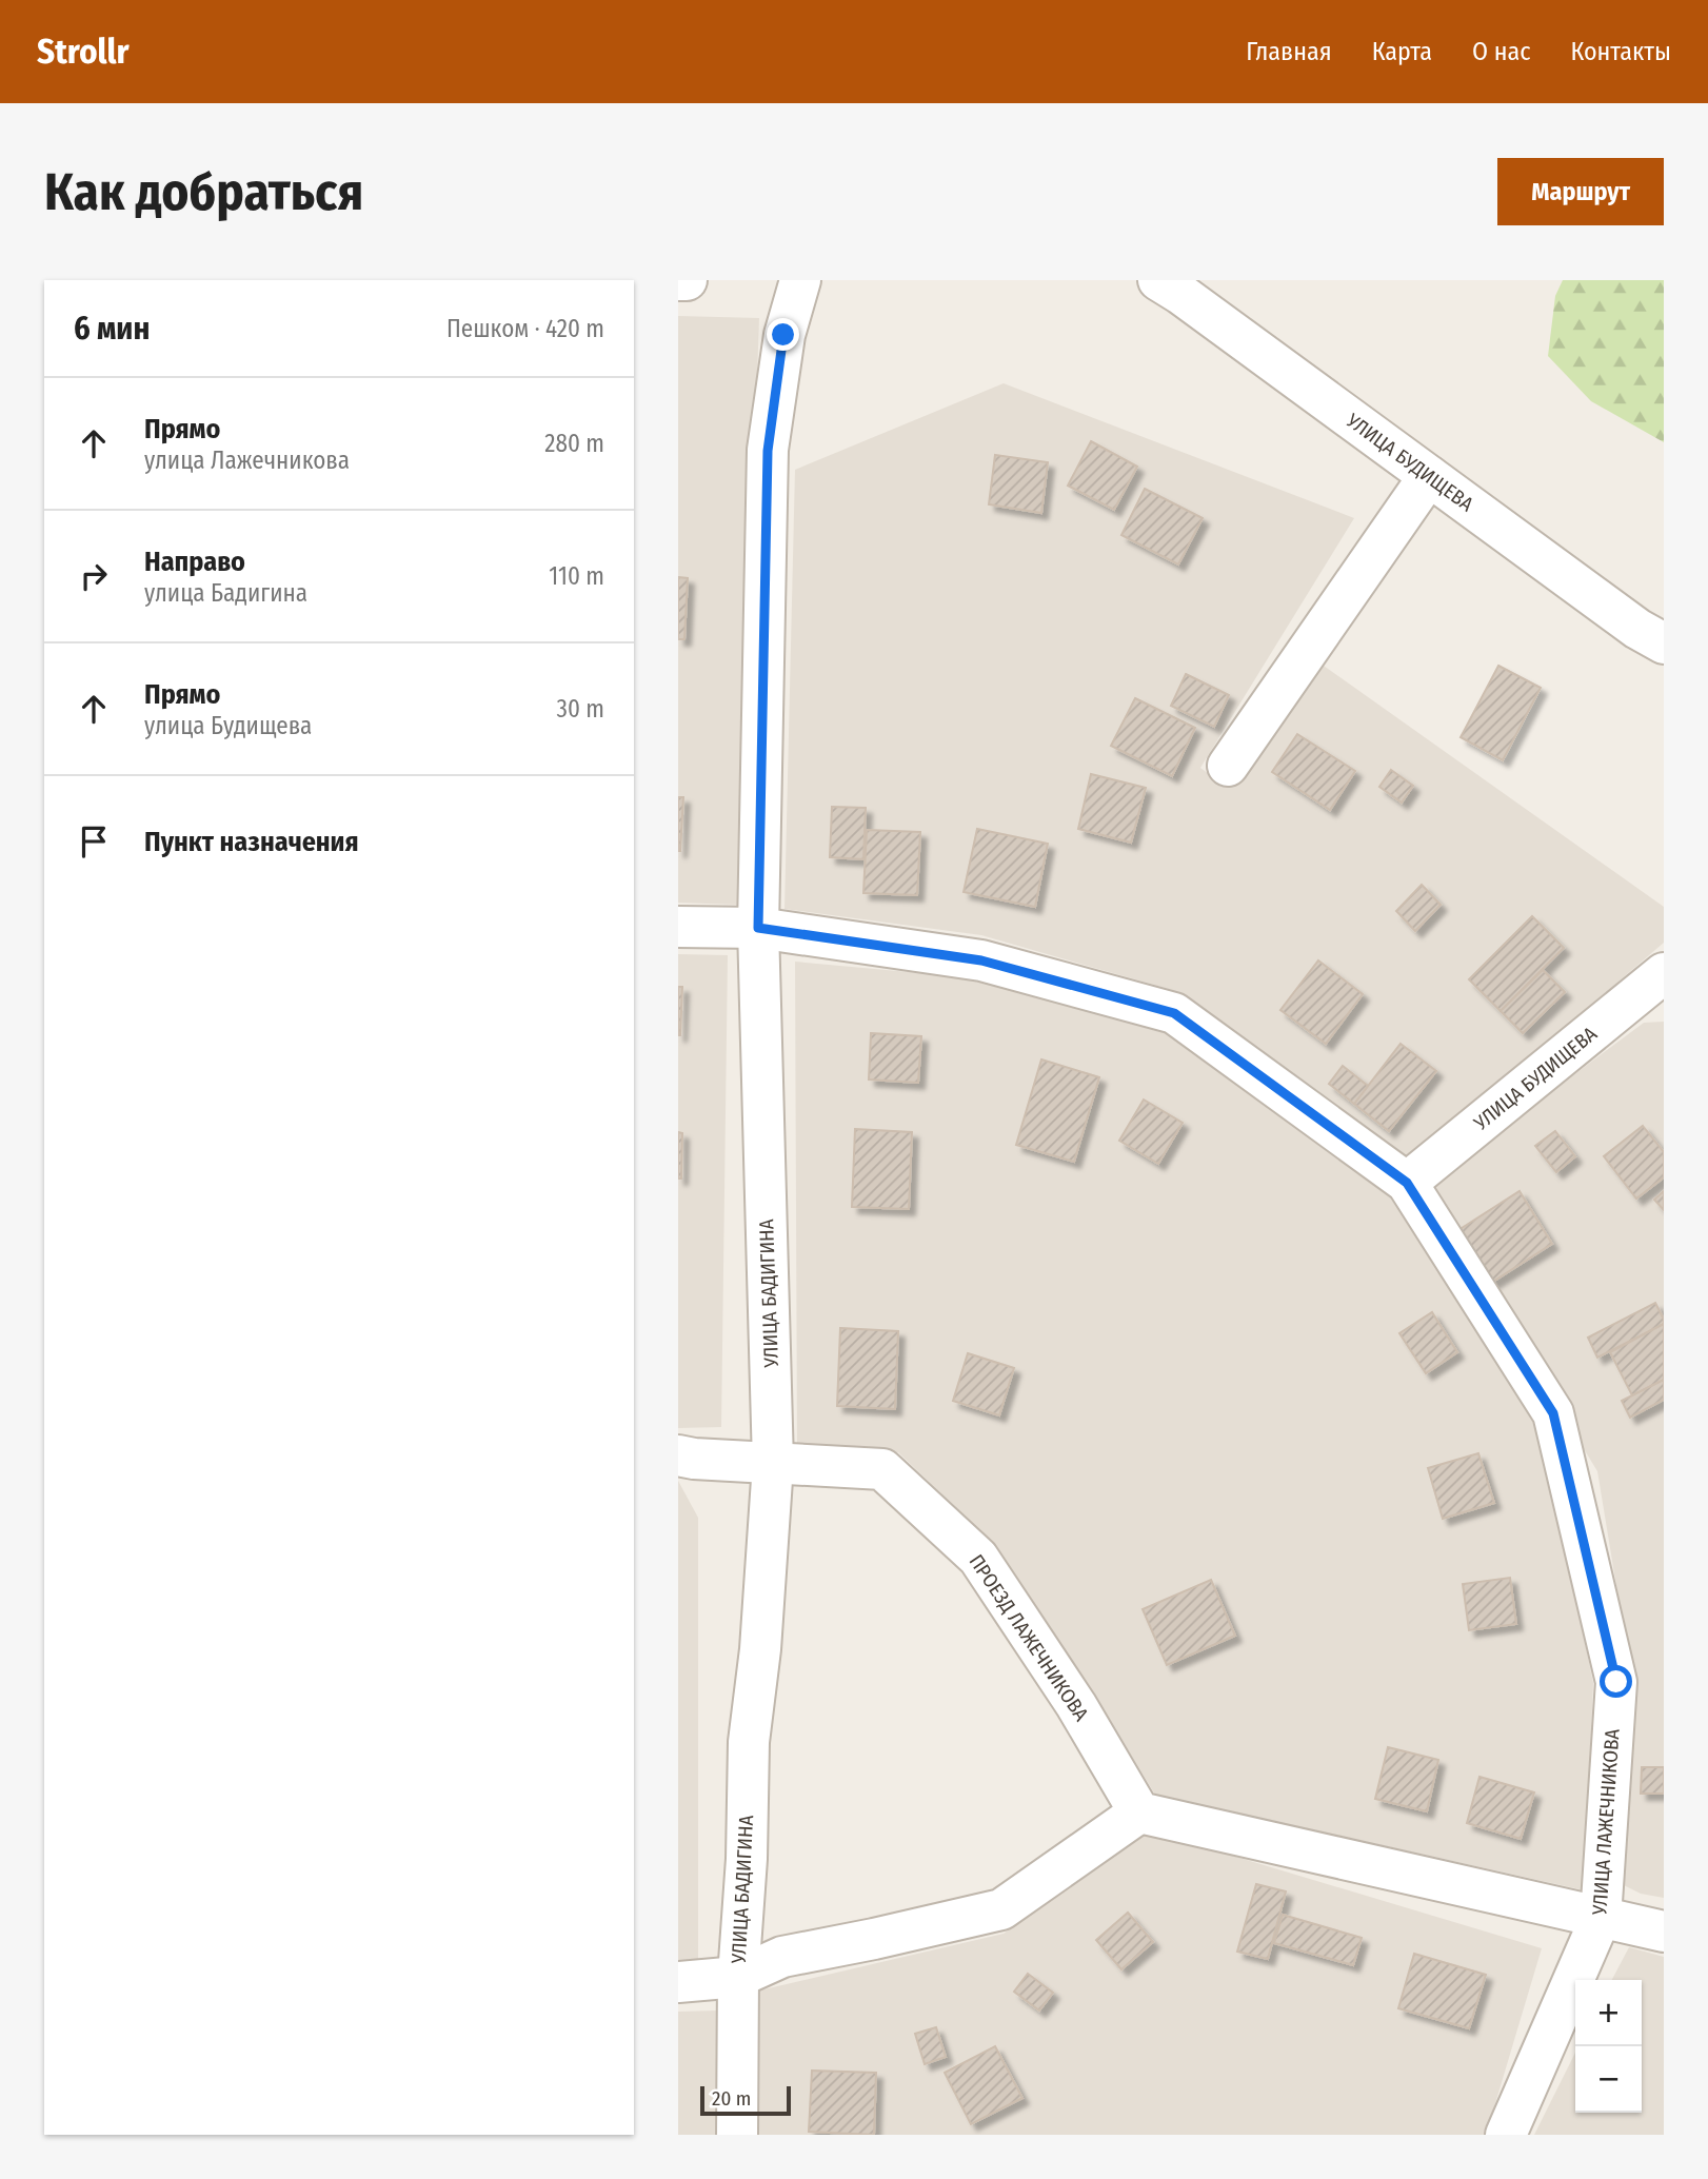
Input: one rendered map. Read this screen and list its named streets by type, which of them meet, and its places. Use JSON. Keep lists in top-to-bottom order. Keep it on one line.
{"streets":{"street":["УЛИЦА БУДИЩЕВА","УЛИЦА БАДИГИНА","ПРОЕЗД ЛАЖЕЧНИКОВА","УЛИЦА ЛАЖЕЧНИКОВА"]},"crossings":[["УЛИЦА БУДИЩЕВА","УЛИЦА ЛАЖЕЧНИКОВА"],["УЛИЦА БАДИГИНА","ПРОЕЗД ЛАЖЕЧНИКОВА"],["УЛИЦА БАДИГИНА","УЛИЦА ЛАЖЕЧНИКОВА"]],"scale_bar":"20 m","page":{"header":"Strollr","nav":["Главная","Карта","О нас","Контакты"],"buttons":"Маршрут","title":"Как добраться","heading":["6 мин","Пешком · 420 m"],"list":[["Прямо","улица Лажечникова","280 m"],["Направо","улица Бадигина","110 m"],["Прямо","улица Будищева","30 m"],"Пункт назначения"],"map_buttons":["+","−"],"scale":"20 m"}}
